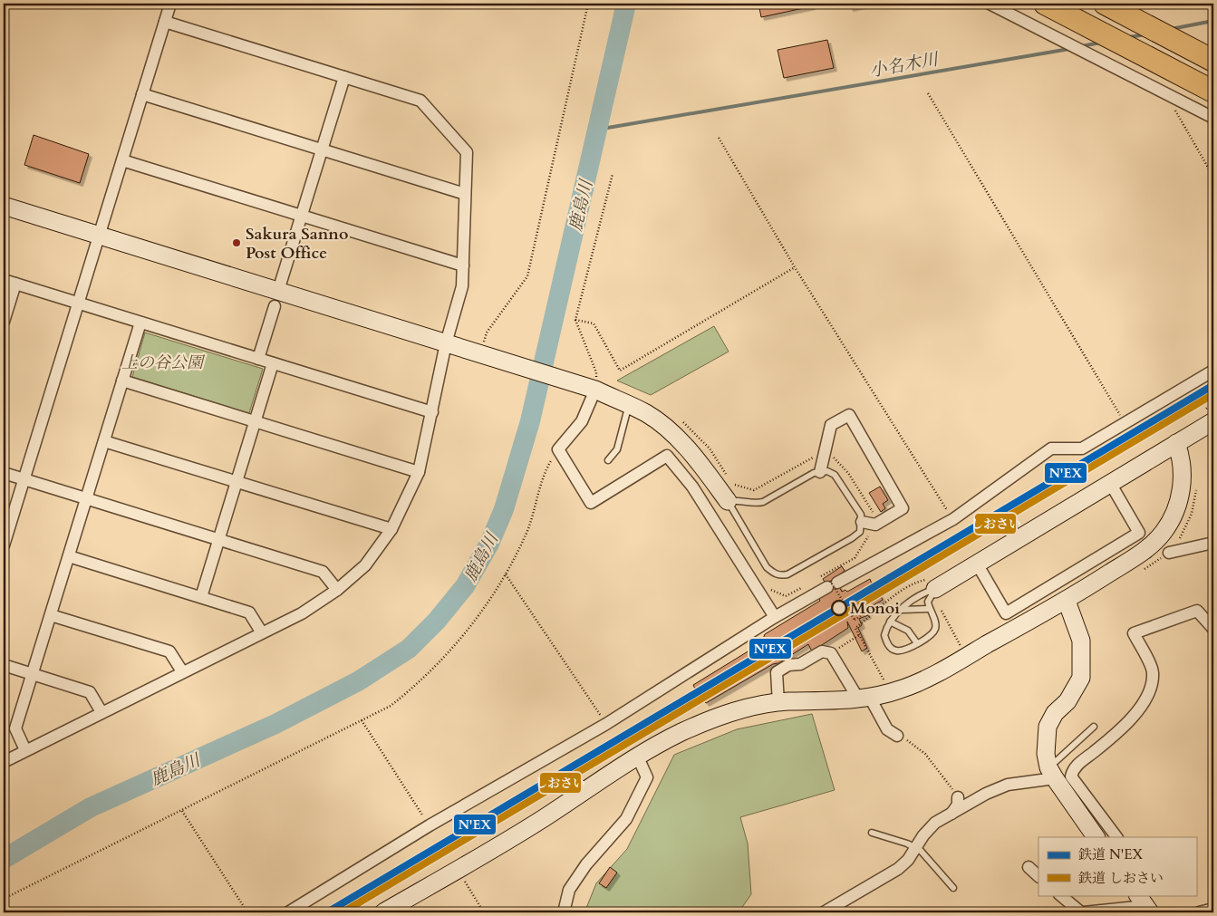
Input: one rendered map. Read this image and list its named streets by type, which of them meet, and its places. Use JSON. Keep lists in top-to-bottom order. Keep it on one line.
{"water":["小名木川","鹿島川"],"parks":["上の谷公園"],"places":["Sakura Sanno Post Office","Monoi"],"lines":["rail line N'EX","rail line しおさい"],"legend":["鉄道 N'EX","鉄道 しおさい"]}
